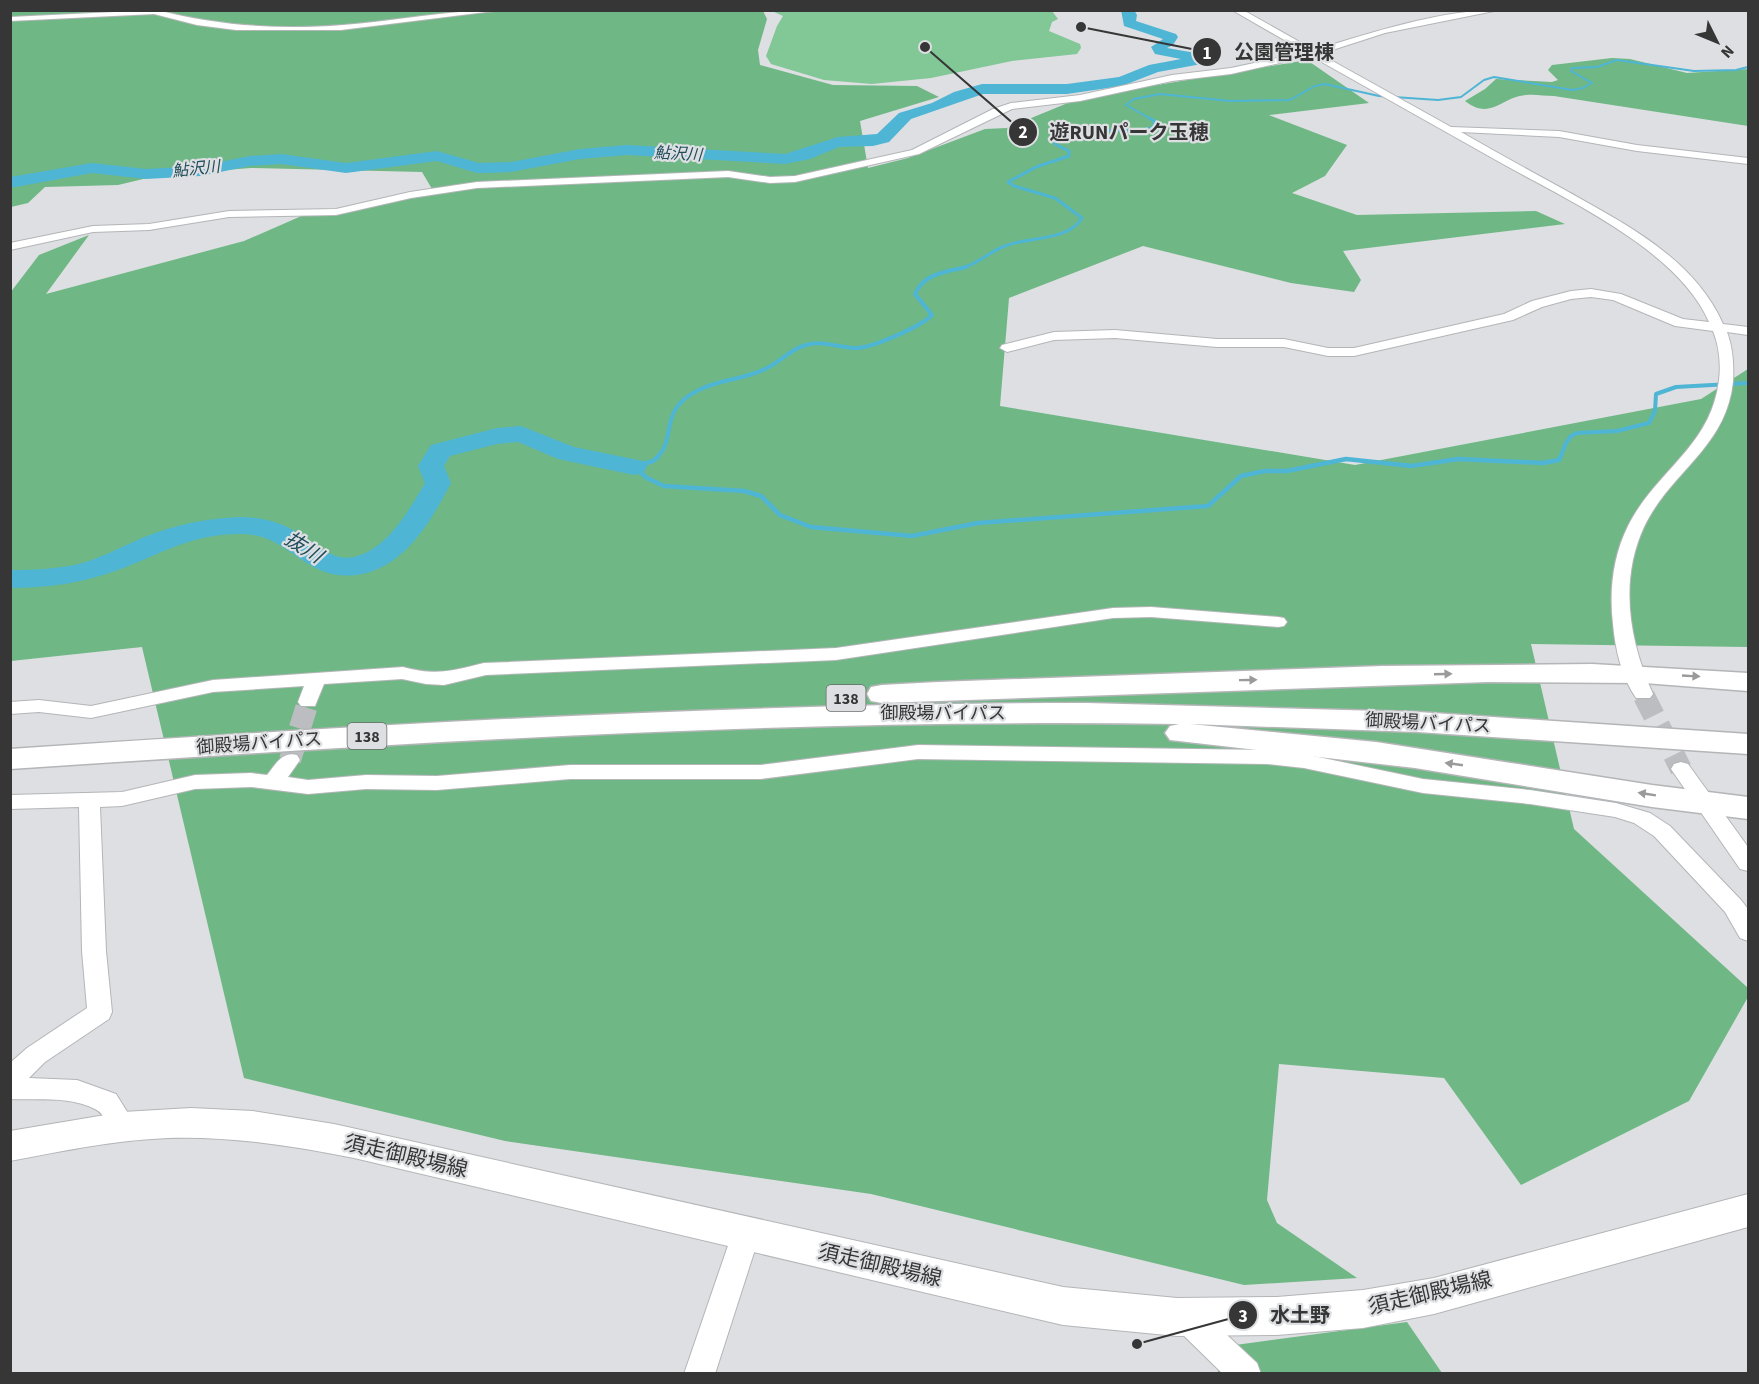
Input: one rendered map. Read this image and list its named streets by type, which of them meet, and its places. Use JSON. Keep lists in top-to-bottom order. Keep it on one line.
{"streets":{"highway":["138","御殿場バイパス"],"main road":["須走御殿場線"]},"crossings":[["138","御殿場バイパス"]],"water":["鮎沢川","抜川"],"places":["公園管理棟","遊RUNパーク玉穂","水土野"],"north":"bottom right"}
